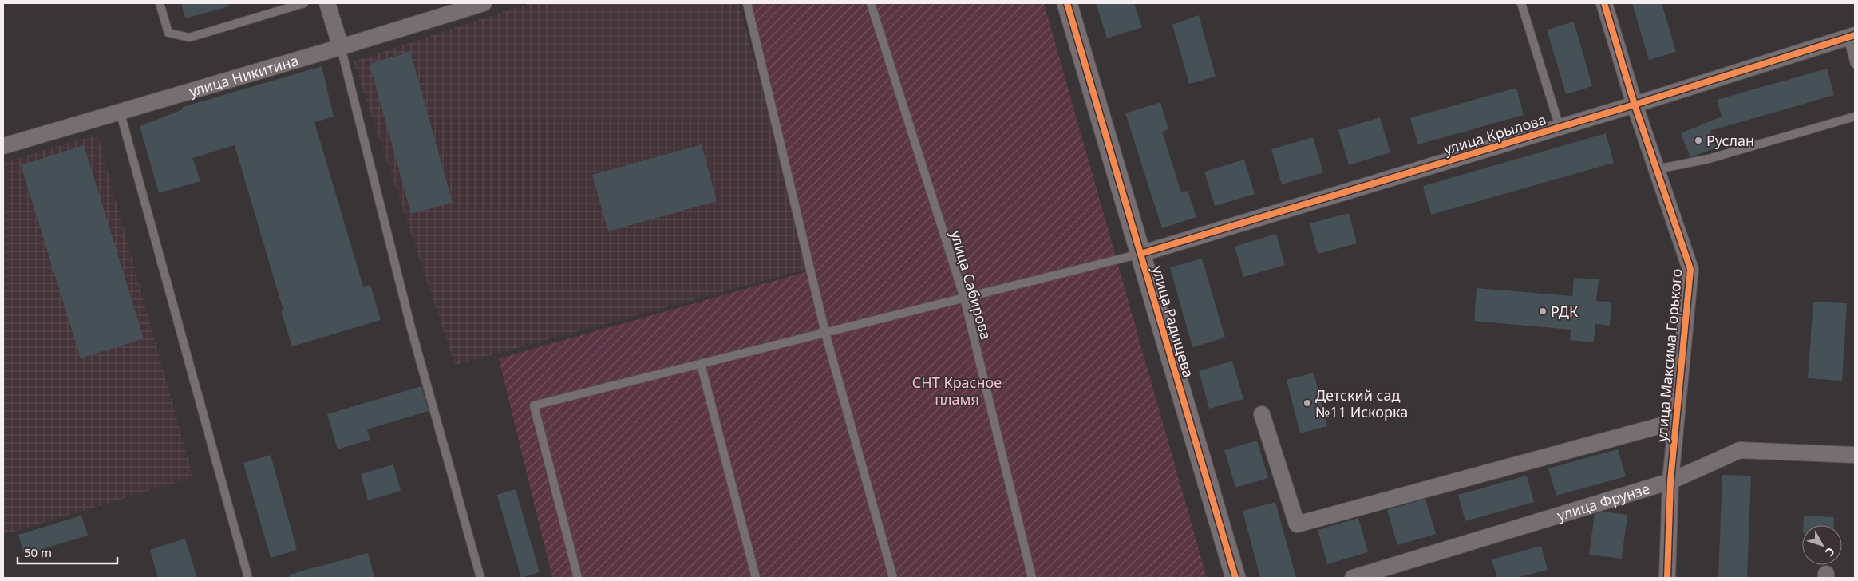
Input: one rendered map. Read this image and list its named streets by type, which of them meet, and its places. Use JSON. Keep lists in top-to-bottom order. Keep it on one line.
{"streets":{"street":["улица Никитина","улица Крылова","улица Радищева","улица Максима Горького","улица Фрунзе"],"lane":["улица Сабирова"]},"crossings":[["улица Крылова","улица Радищева"],["улица Крылова","улица Максима Горького"],["улица Максима Горького","улица Фрунзе"]],"parks":["СНТ Красное пламя"],"places":["Руслан","РДК","Детский сад №11 Искорка"],"scale_bar":"50 m","north":"bottom right"}
